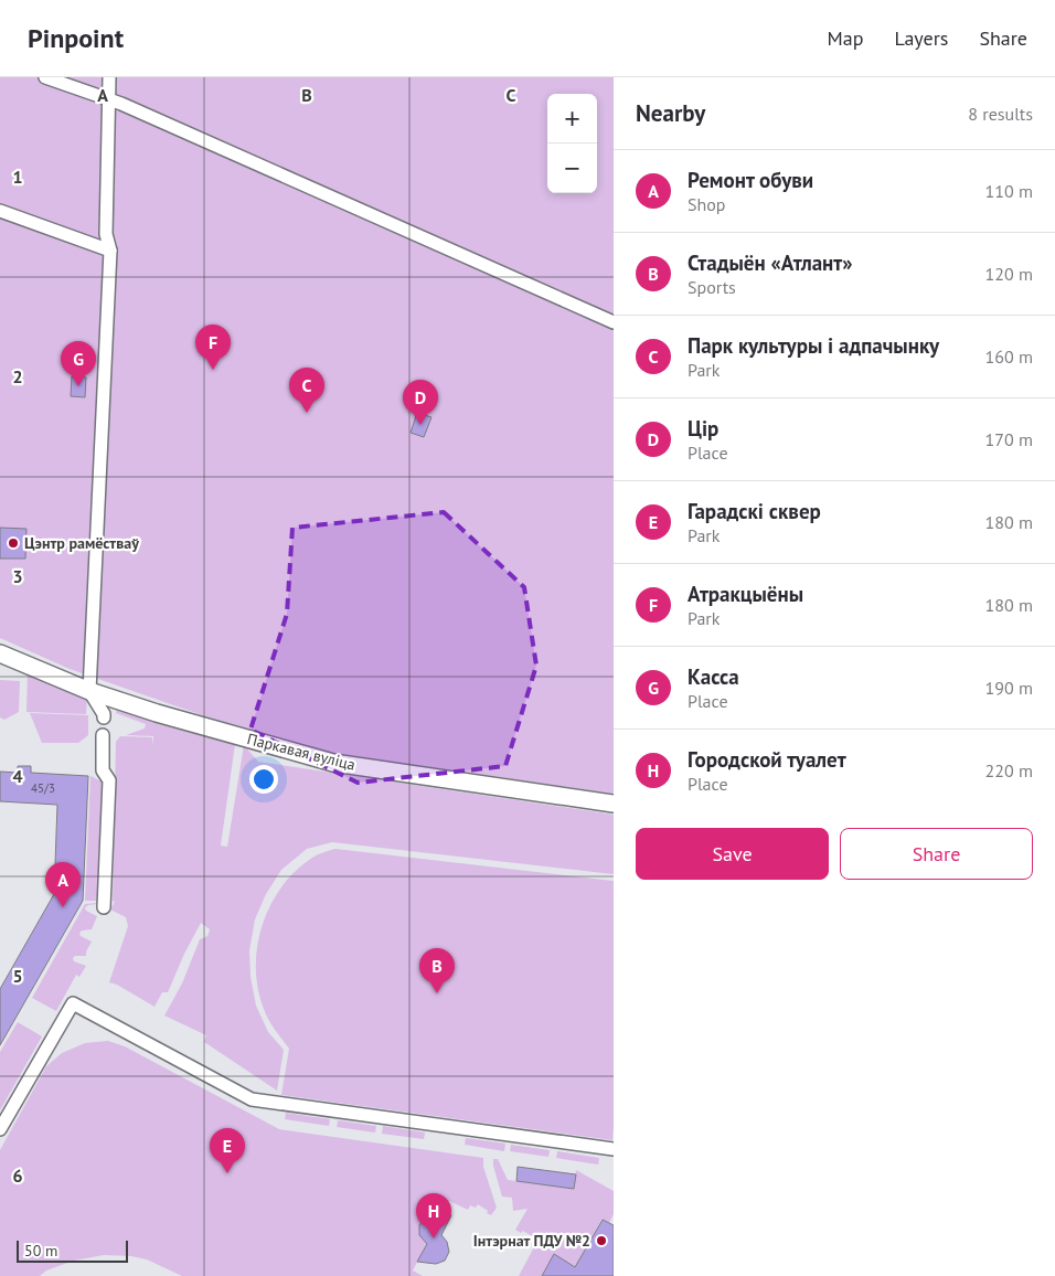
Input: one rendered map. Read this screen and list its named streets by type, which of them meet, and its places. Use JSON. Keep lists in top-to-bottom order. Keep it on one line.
{"streets":{"street":["Паркавая вуліца"]},"places":["Цэнтр рамёстваў","Інтэрнат ПДУ №2"],"house_numbers":["45/3"],"scale_bar":"50 m","page":{"header":"Pinpoint","nav":["Map","Layers","Share"],"heading":["Nearby","8 results"],"map_buttons":["+","−"],"list":[{"mark":"A","name":"Ремонт обуви","note":"Shop","value":"110 m"},{"mark":"B","name":"Стадыён «Атлант»","note":"Sports","value":"120 m"},{"mark":"C","name":"Парк культуры і адпачынку","note":"Park","value":"160 m"},{"mark":"D","name":"Цір","note":"Place","value":"170 m"},{"mark":"E","name":"Гарадскі сквер","note":"Park","value":"180 m"},{"mark":"F","name":"Атракцыёны","note":"Park","value":"180 m"},{"mark":"G","name":"Касса","note":"Place","value":"190 m"},{"mark":"H","name":"Городской туалет","note":"Place","value":"220 m"}],"pins":["F","G","C","D","A","B","E","H"],"buttons":["Save","Share"],"scale":"50 m"},"grid":{"columns":["A","B","C"],"rows":["1","2","3","4","5","6"]}}
